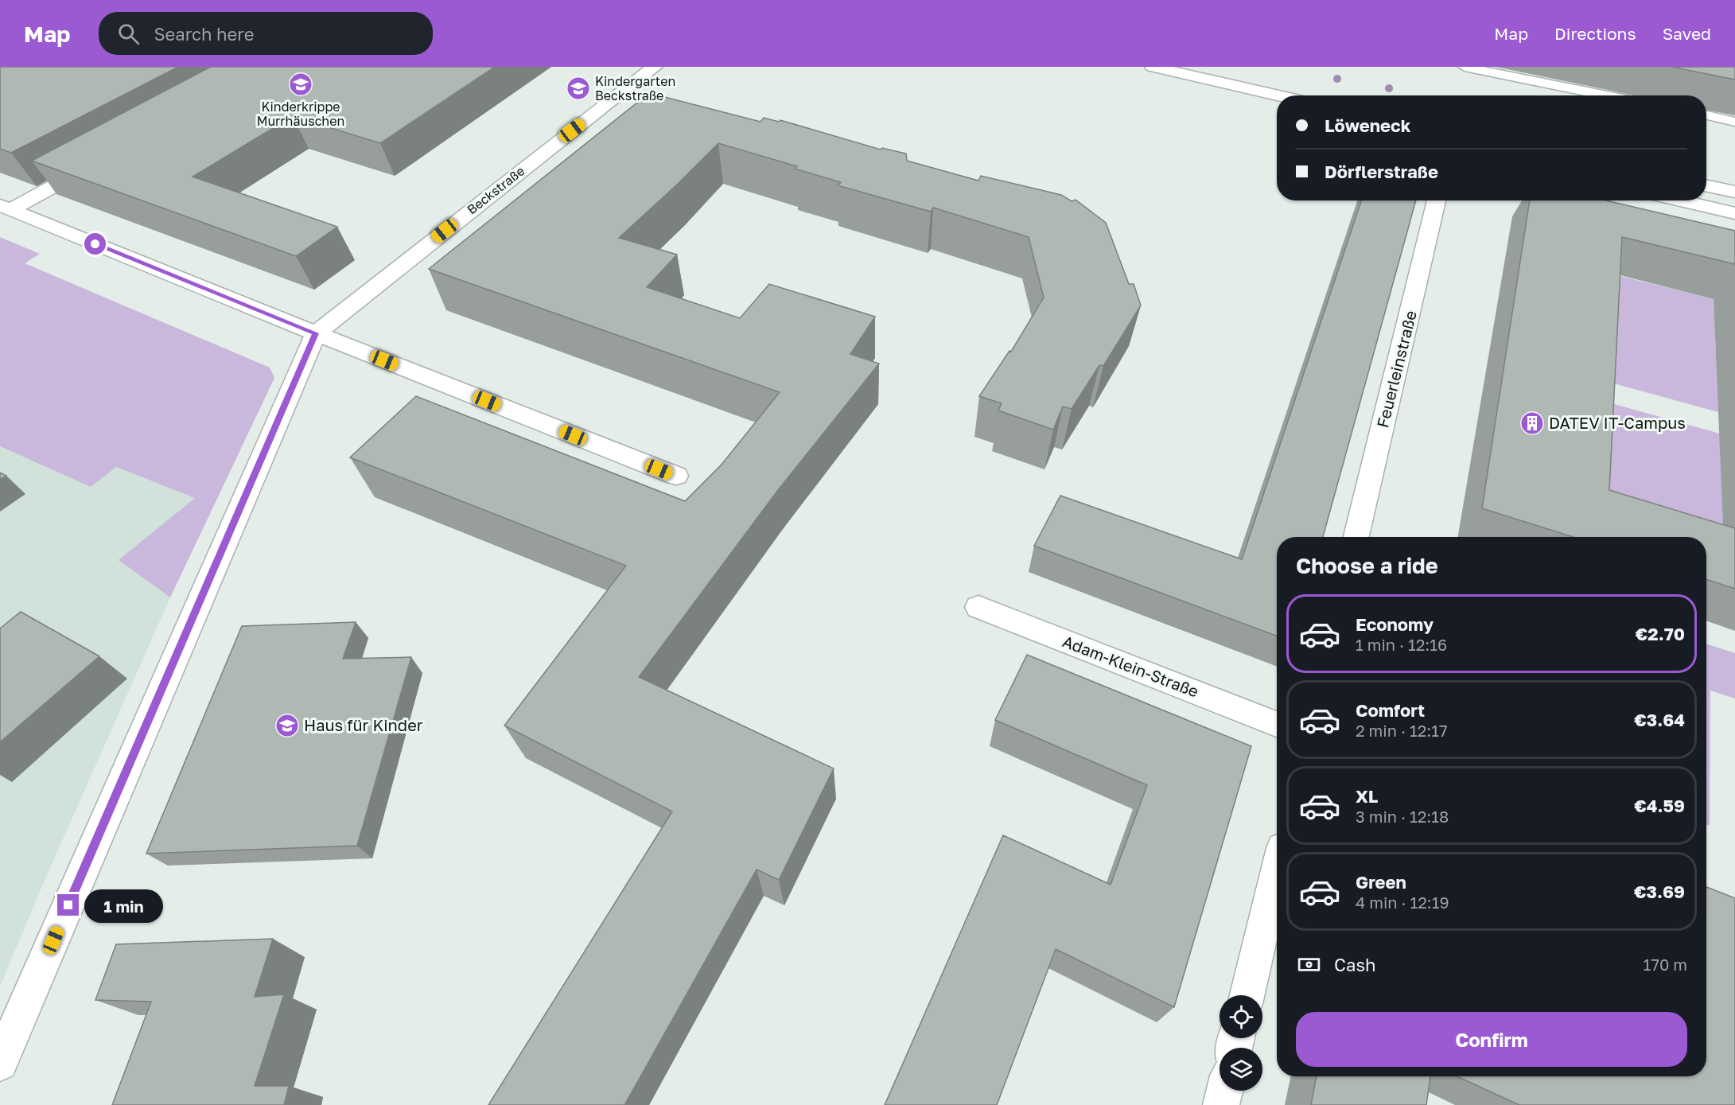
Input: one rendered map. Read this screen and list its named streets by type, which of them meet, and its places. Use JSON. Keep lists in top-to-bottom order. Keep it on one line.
{"streets":{"street":["Beckstraße","Feuerleinstraße","Adam-Klein-Straße"]},"places":{"school or university":["Kinderkrippe Murrhäuschen","Kindergarten Beckstraße","Haus für Kinder"],"building":["DATEV IT-Campus"]},"page":{"header":"Map","search":"Search here","nav":["Map","Directions","Saved"],"banner":["Löweneck","Dörflerstraße"],"heading":"Choose a ride","list":[{"name":"Economy","note":"1 min · 12:16","value":"€2.70"},{"name":"Comfort","note":"2 min · 12:17","value":"€3.64"},{"name":"XL","note":"3 min · 12:18","value":"€4.59"},{"name":"Green","note":"4 min · 12:19","value":"€3.69"}],"bubble":"1 min","pay":["Cash","170 m"],"buttons":"Confirm"}}
